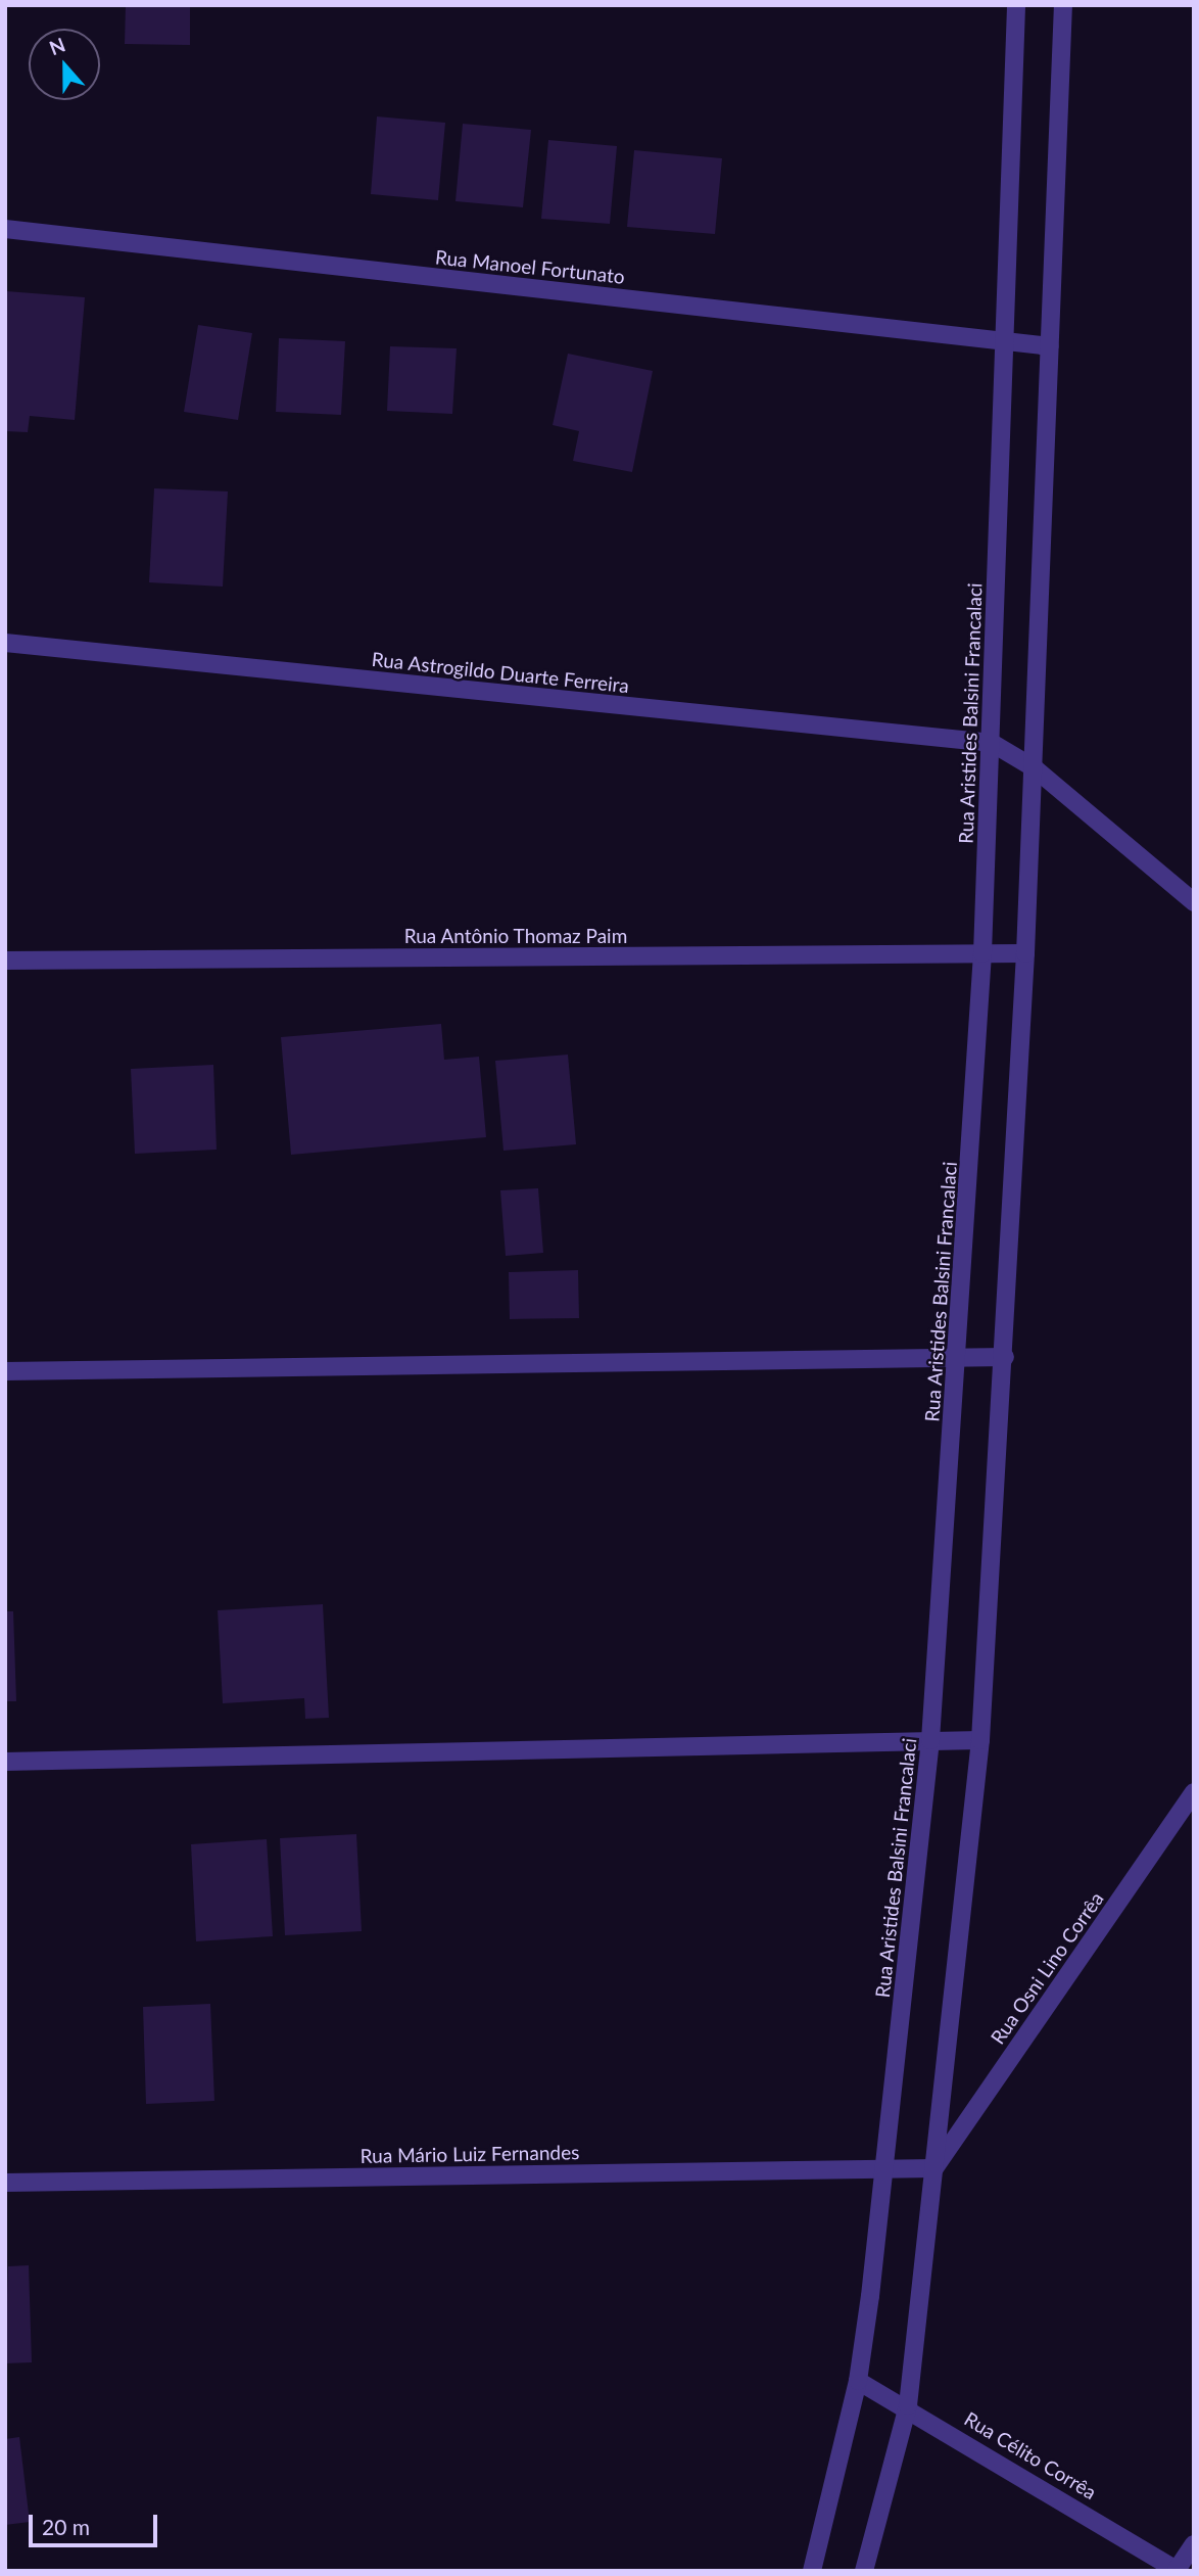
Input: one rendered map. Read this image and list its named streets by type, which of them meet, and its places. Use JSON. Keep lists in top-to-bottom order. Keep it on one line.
{"streets":{"street":["Rua Manoel Fortunato","Rua Astrogildo Duarte Ferreira","Rua Aristides Balsini Francalaci","Rua Antônio Thomaz Paim","Rua Osni Lino Corrêa","Rua Mário Luiz Fernandes","Rua Célito Corrêa"]},"crossings":[["Rua Manoel Fortunato","Rua Aristides Balsini Francalaci"],["Rua Astrogildo Duarte Ferreira","Rua Aristides Balsini Francalaci"],["Rua Aristides Balsini Francalaci","Rua Antônio Thomaz Paim"],["Rua Aristides Balsini Francalaci","Rua Mário Luiz Fernandes"],["Rua Aristides Balsini Francalaci","Rua Célito Corrêa"],["Rua Osni Lino Corrêa","Rua Mário Luiz Fernandes"]],"scale_bar":"20 m","north":"top"}
